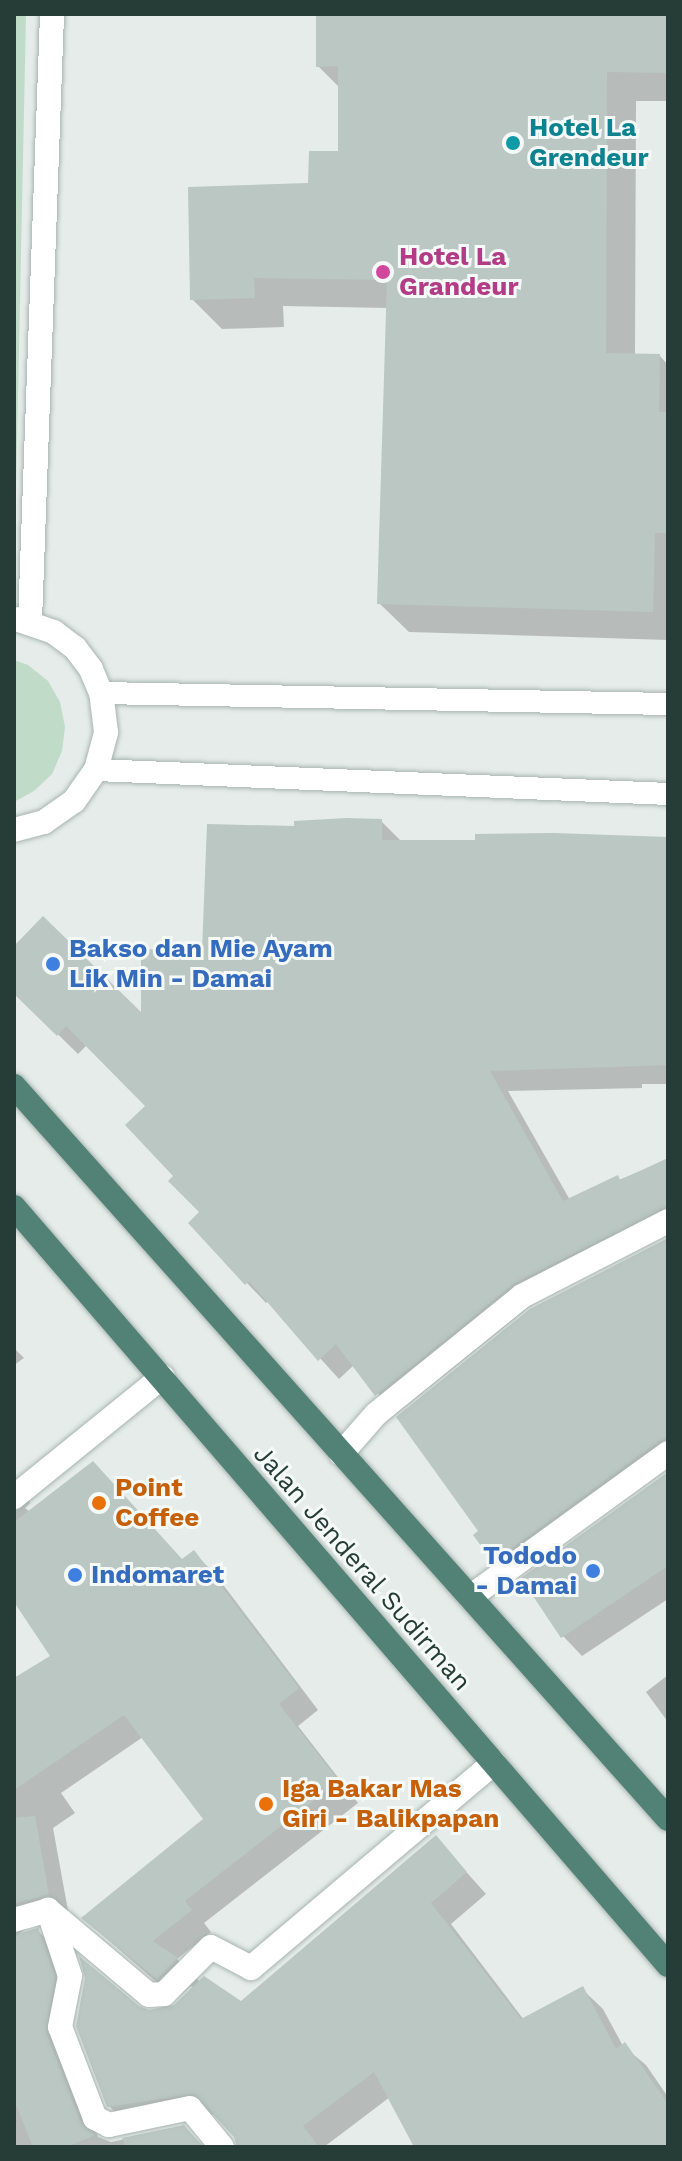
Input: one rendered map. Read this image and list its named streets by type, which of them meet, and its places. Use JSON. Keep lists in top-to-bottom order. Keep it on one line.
{"streets":{"highway":["Jalan Jenderal Sudirman"]},"places":["Hotel La Grendeur","Hotel La Grandeur","Bakso dan Mie Ayam Lik Min - Damai","Point Coffee","Tododo - Damai","Indomaret","Iga Bakar Mas Giri - Balikpapan"]}
